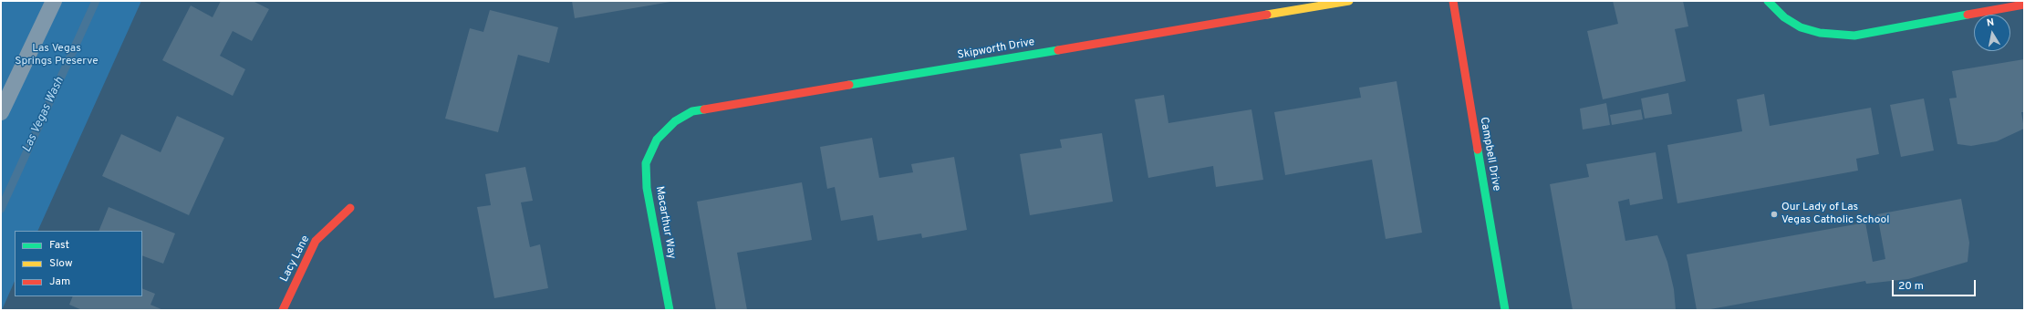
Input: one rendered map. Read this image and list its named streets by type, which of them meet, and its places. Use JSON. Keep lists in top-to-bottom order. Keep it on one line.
{"streets":{"street":["Skipworth Drive","Campbell Drive","Macarthur Way","Lacy Lane"]},"crossings":[["Skipworth Drive","Macarthur Way"]],"water":["Las Vegas Wash"],"parks":["Las Vegas Springs Preserve"],"places":["Our Lady of Las Vegas Catholic School"],"legend":["Fast","Slow","Jam"],"scale_bar":"20 m","north":"top"}
